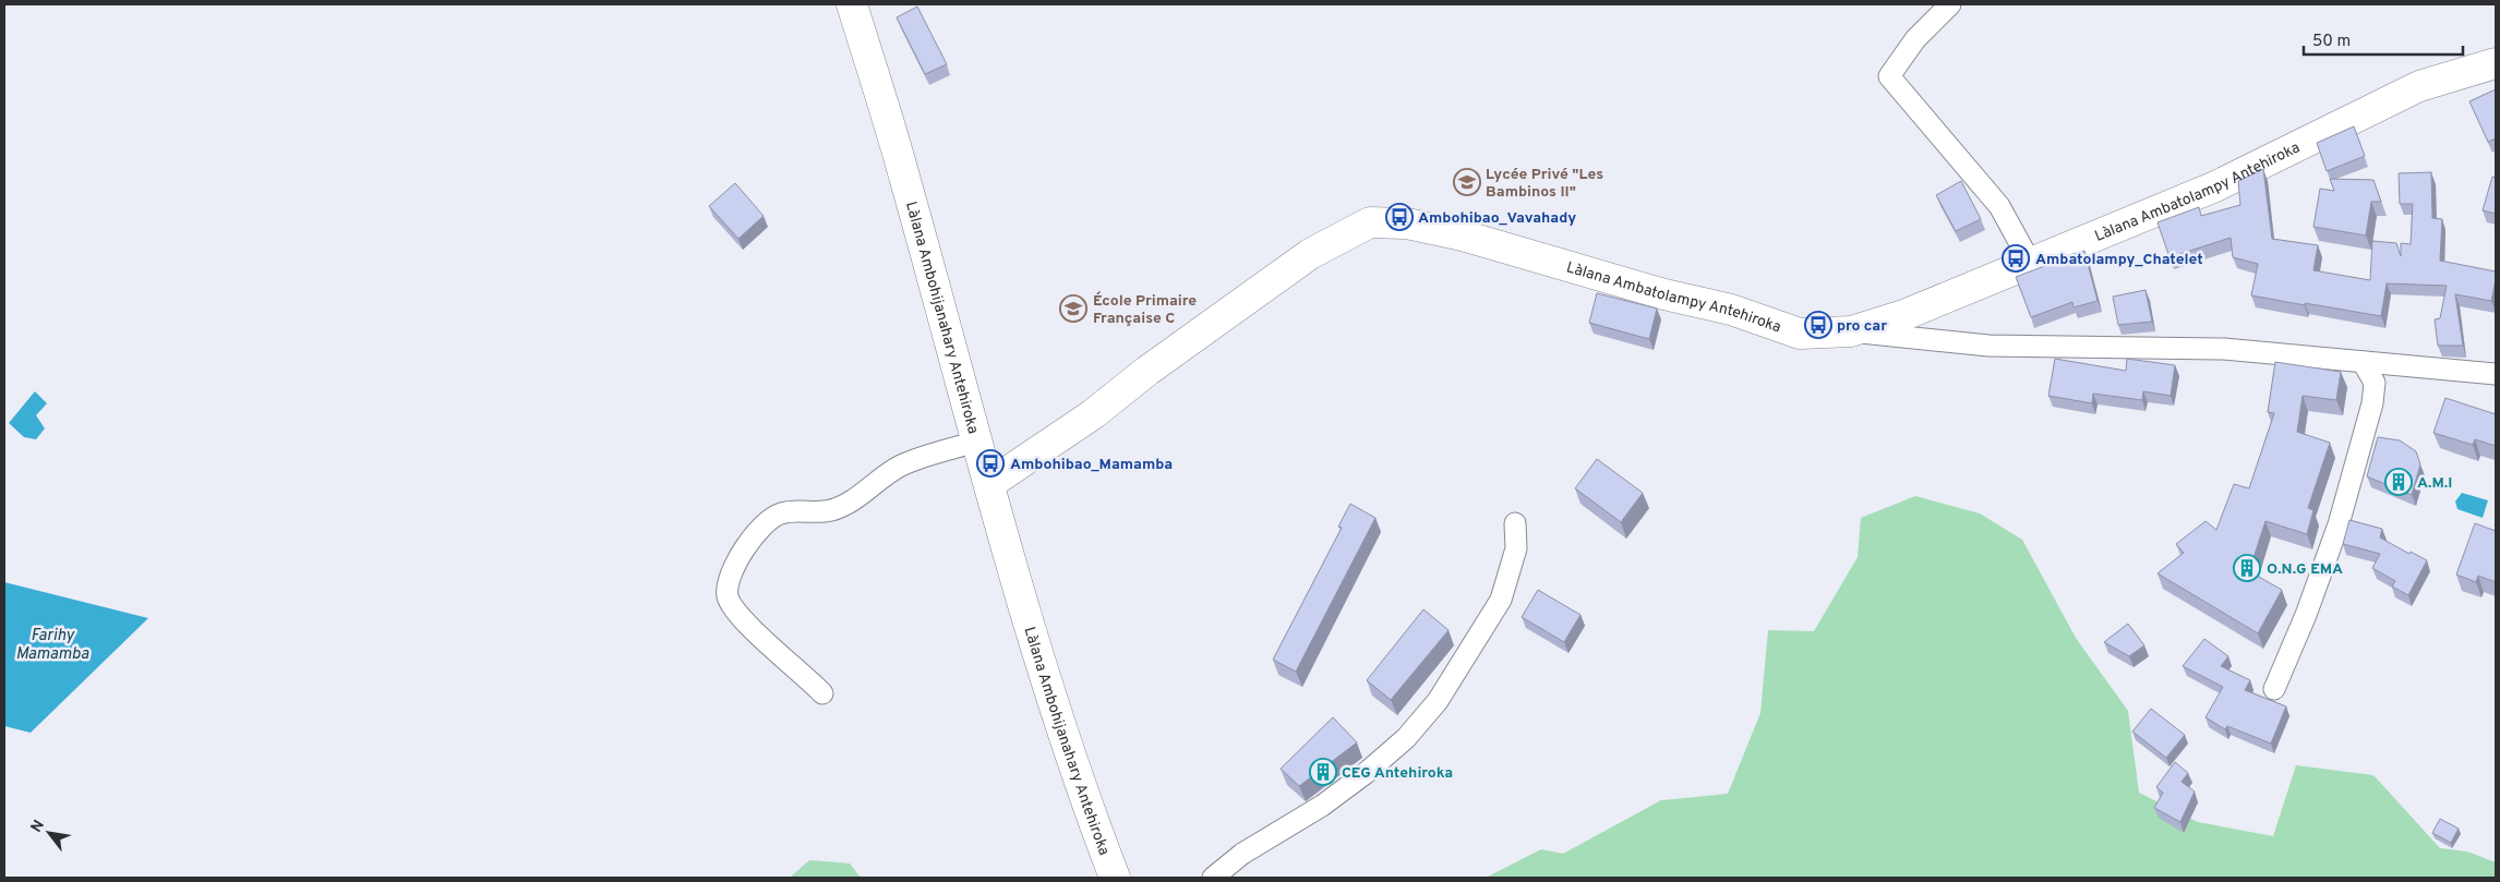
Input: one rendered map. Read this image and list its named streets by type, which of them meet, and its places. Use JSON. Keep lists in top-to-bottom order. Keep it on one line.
{"streets":{"street":["Làlana Ambatolampy Antehiroka","Làlana Ambohijanahary Antehiroka"]},"crossings":[["Làlana Ambatolampy Antehiroka","Làlana Ambohijanahary Antehiroka"]],"water":["Farihy Mamamba"],"places":{"school or university":["Lycée Privé \"Les Bambinos II\"","École Primaire Française C"],"bus stop":["Ambohibao_Vavahady","Ambatolampy_Chatelet","pro car","Ambohibao_Mamamba"],"building":["A.M.I","O.N.G EMA","CEG Antehiroka"]},"scale_bar":"50 m","north":"top left"}
